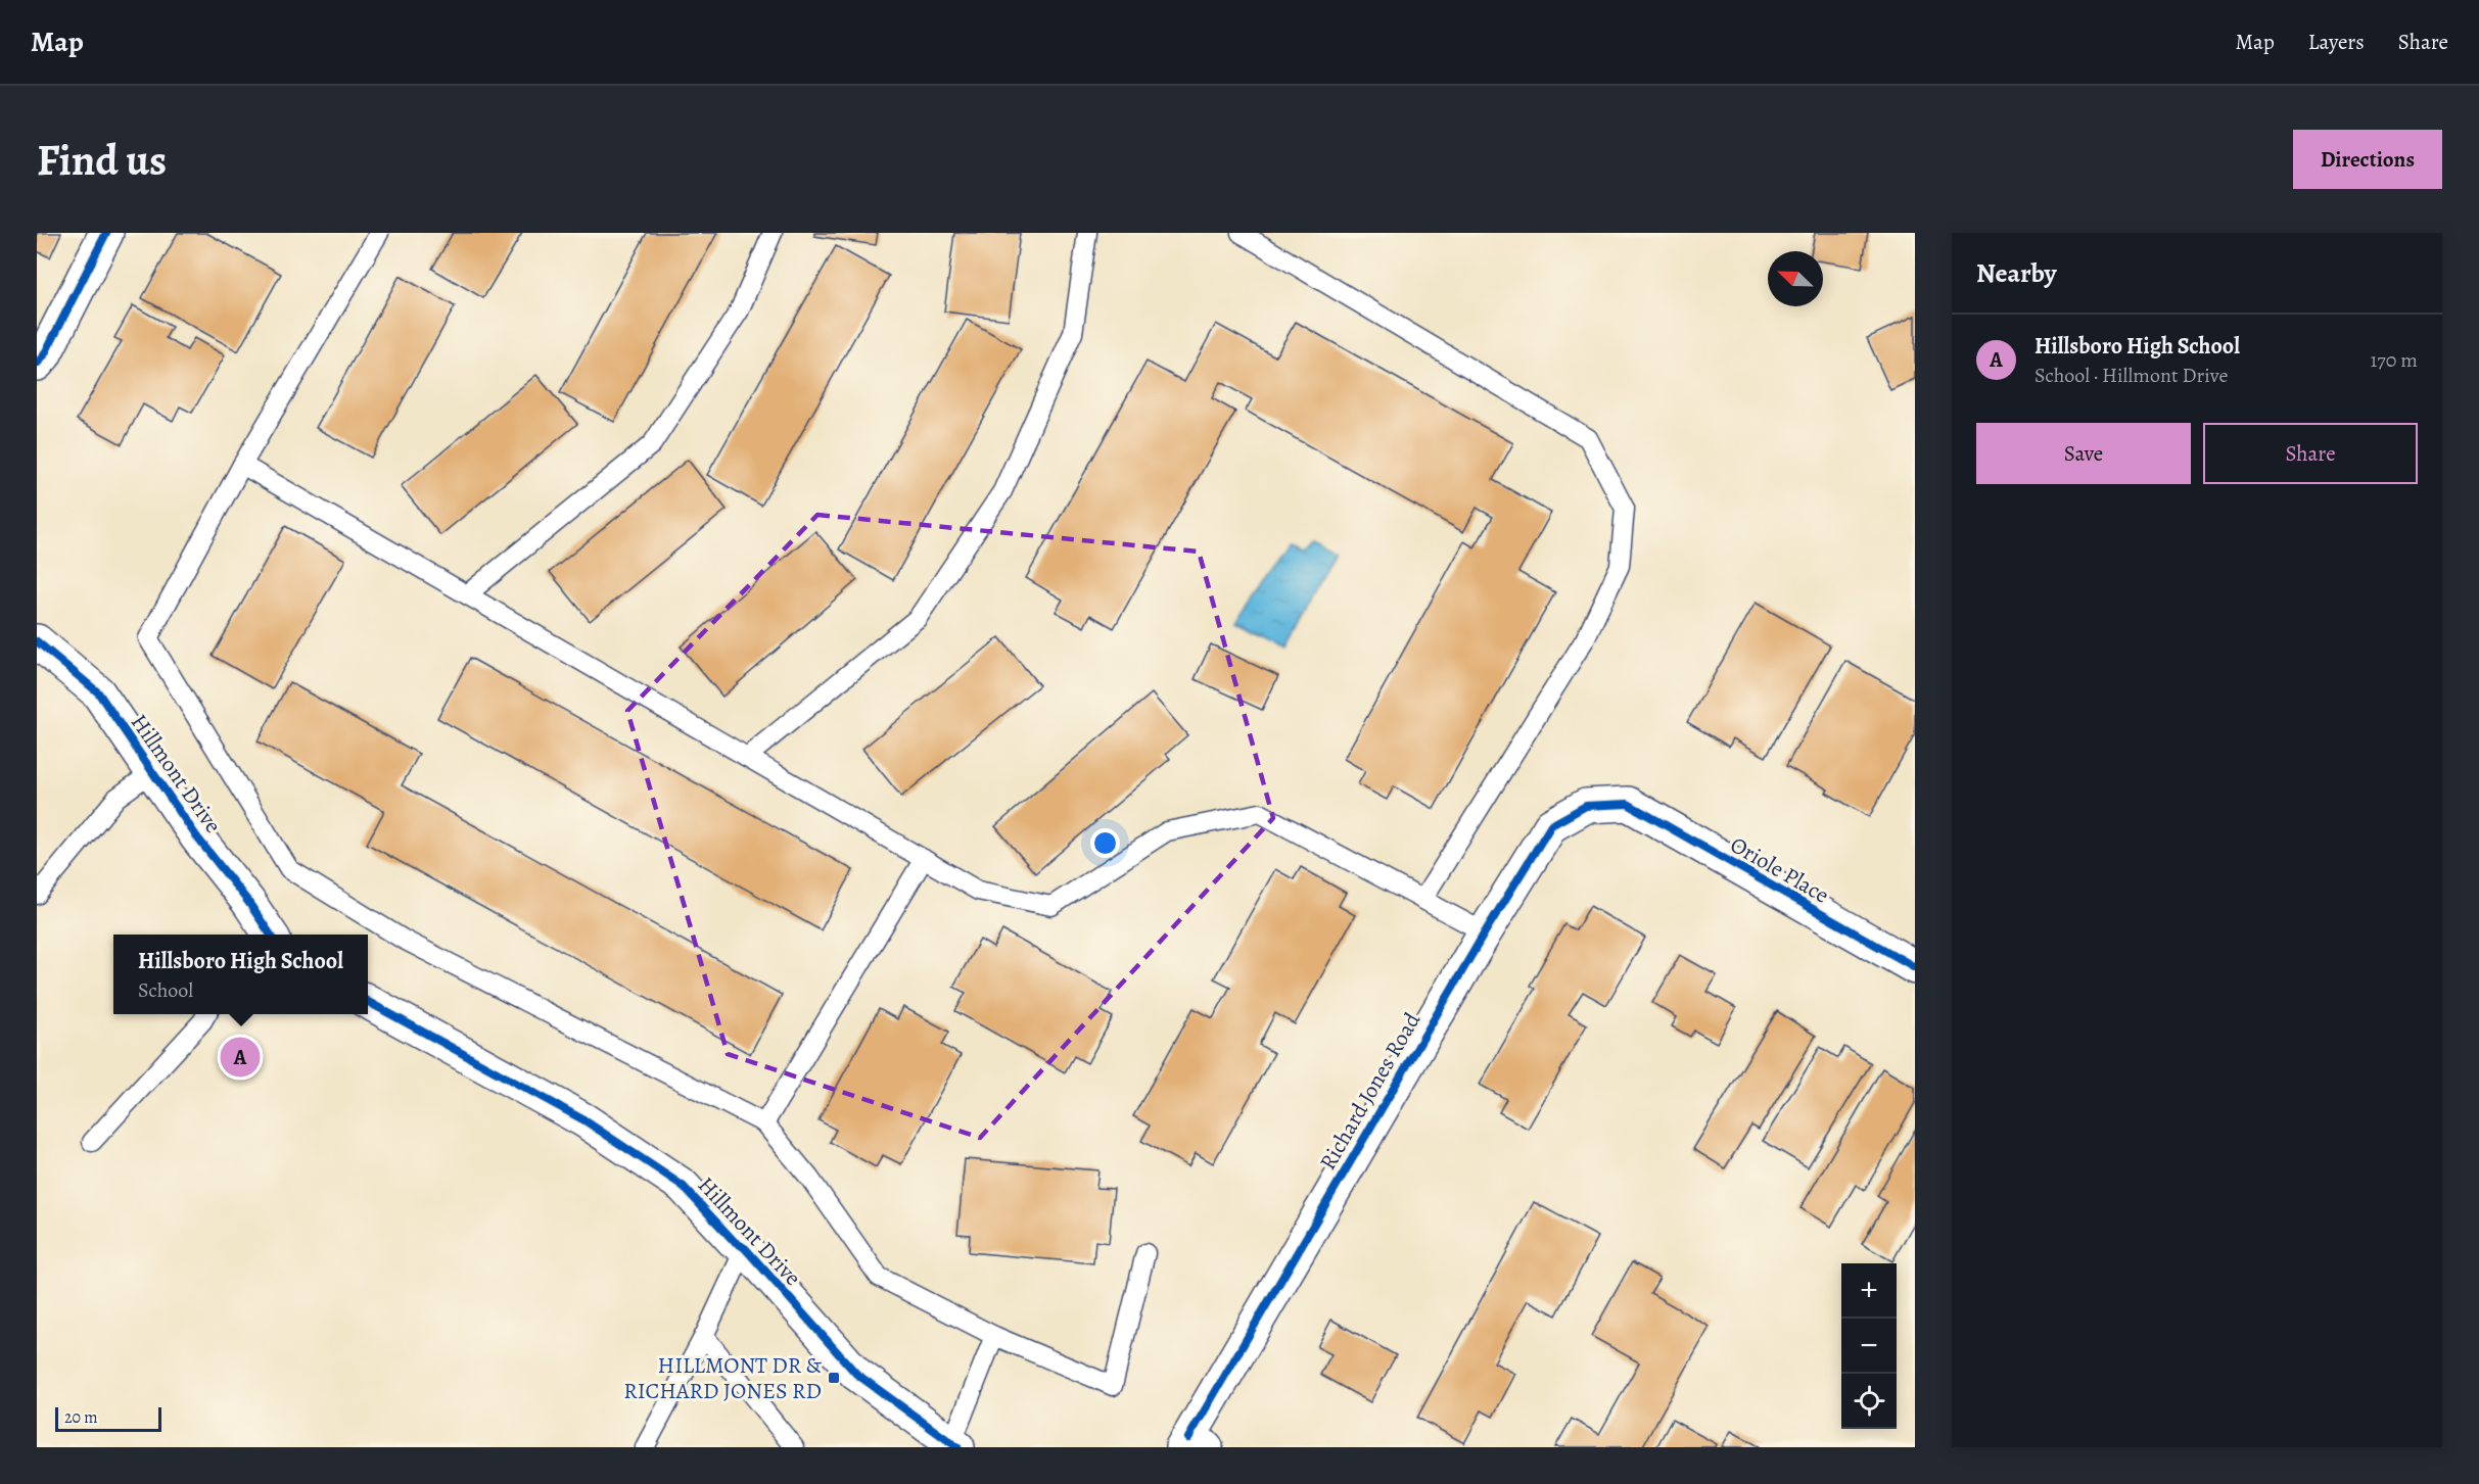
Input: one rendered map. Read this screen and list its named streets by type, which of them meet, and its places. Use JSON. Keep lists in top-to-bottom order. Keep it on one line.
{"streets":{"street":["Hillmont Drive","Oriole Place","Richard Jones Road"]},"crossings":[["Oriole Place","Richard Jones Road"]],"places":{"transit":["HILLMONT DR & RICHARD JONES RD"]},"scale_bar":"20 m","north":"top left","page":{"header":"Map","nav":["Map","Layers","Share"],"buttons":["Directions",["Save","Share"]],"title":"Find us","heading":"Nearby","list":[{"mark":"A","name":"Hillsboro High School","note":"School · Hillmont Drive","value":"170 m"}],"popup":["Hillsboro High School","School"],"pins":"A","map_buttons":["+","−"],"scale":"20 m"}}
